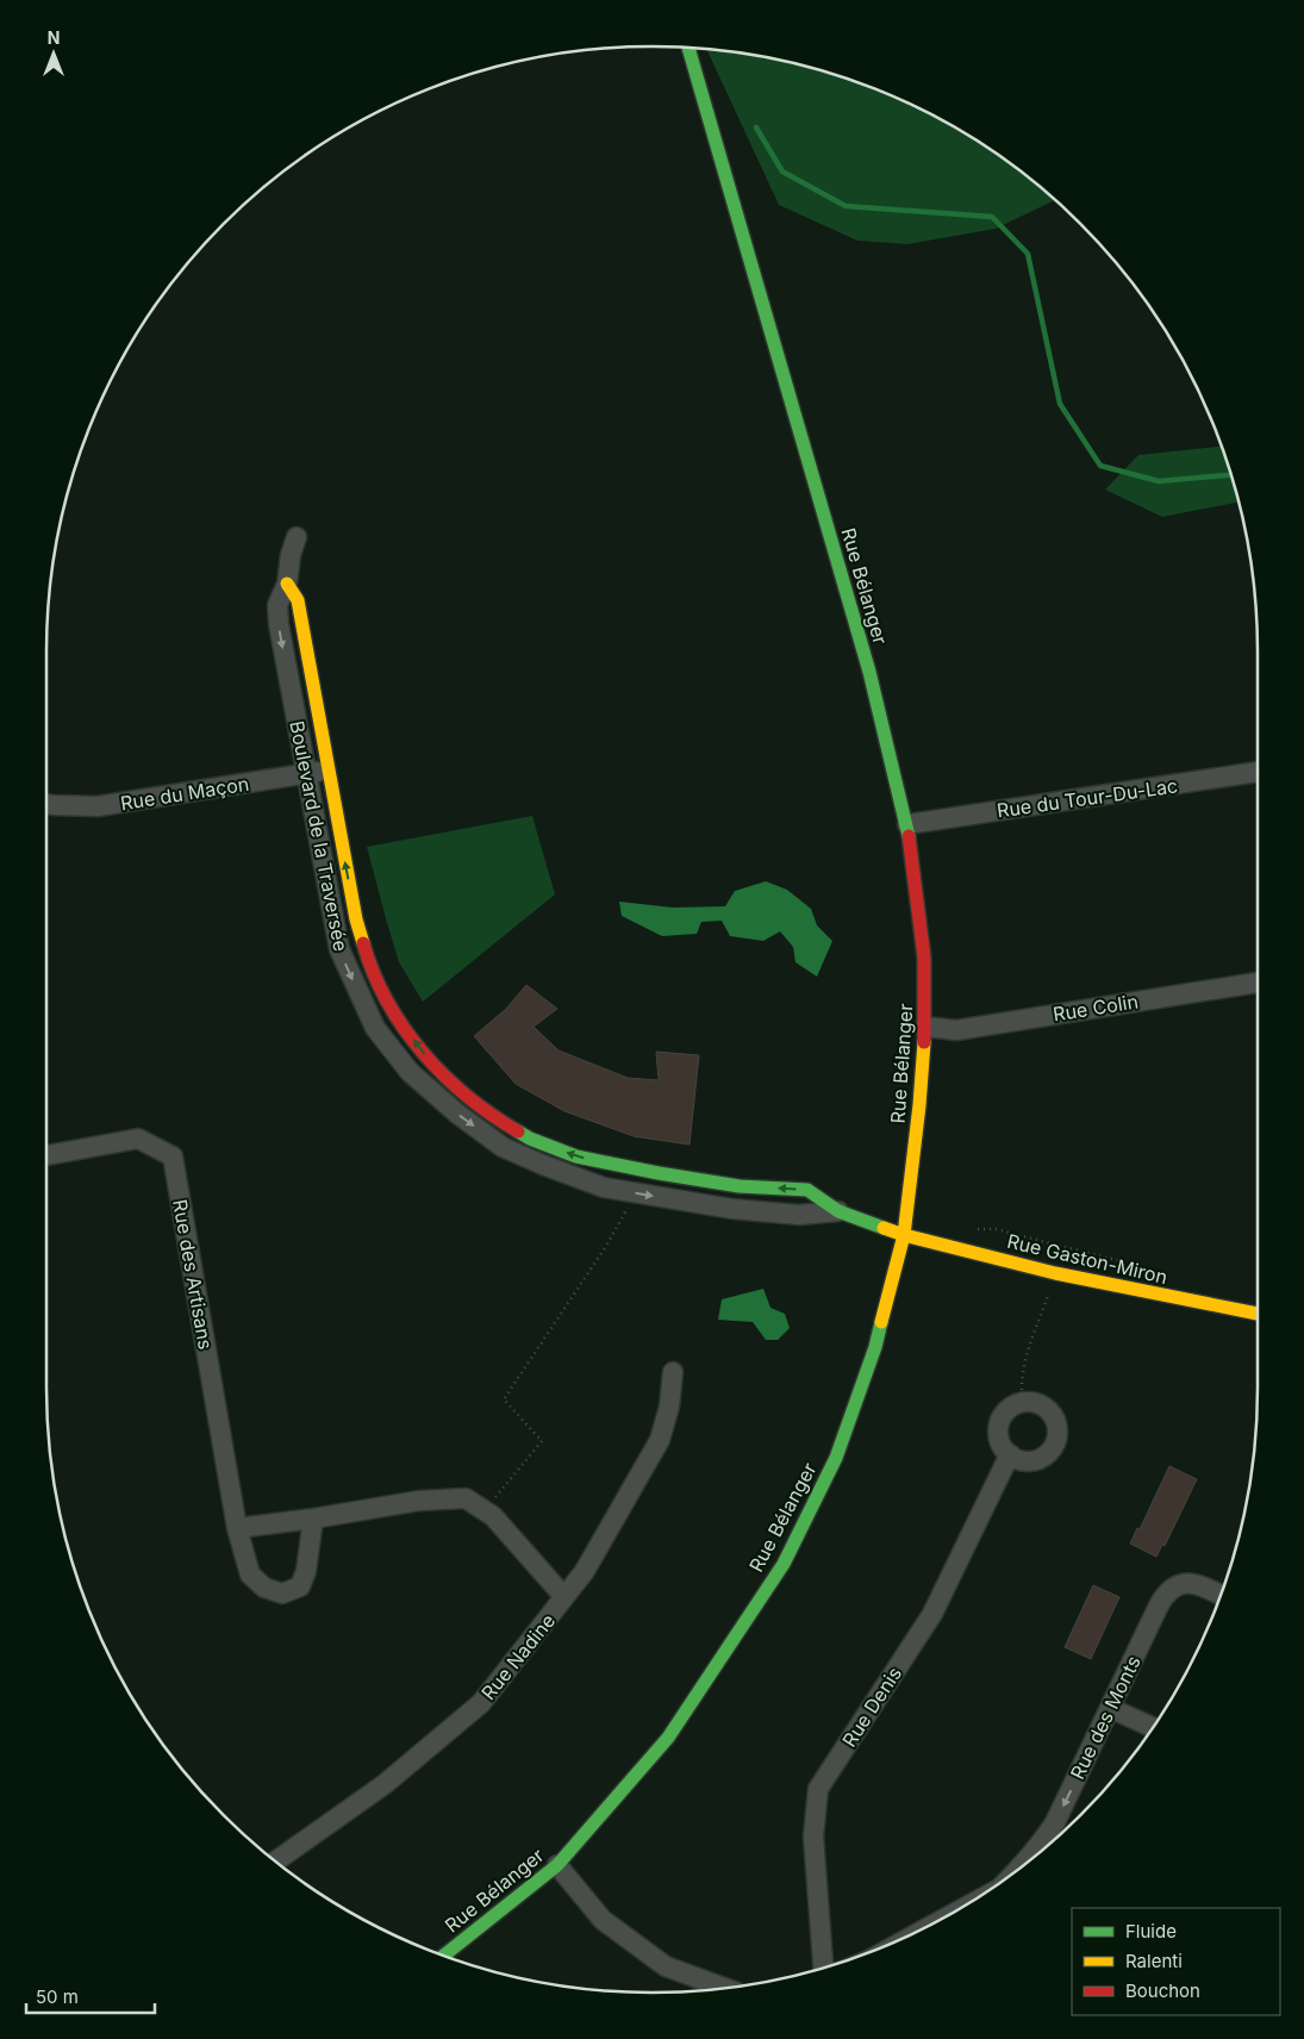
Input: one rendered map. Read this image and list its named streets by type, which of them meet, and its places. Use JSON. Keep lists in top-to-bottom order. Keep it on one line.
{"streets":{"street":["Rue Bélanger","Rue du Maçon","Rue du Tour-Du-Lac","Boulevard de la Traversée","Rue Colin","Rue Gaston-Miron","Rue des Artisans","Rue Nadine","Rue Denis","Rue des Monts"]},"crossings":[["Rue Bélanger","Rue du Tour-Du-Lac"],["Rue Bélanger","Boulevard de la Traversée"],["Rue Bélanger","Rue Colin"],["Rue Bélanger","Rue Gaston-Miron"],["Rue du Maçon","Boulevard de la Traversée"],["Boulevard de la Traversée","Rue Gaston-Miron"]],"one_way":["Rue des Monts"],"legend":["Fluide","Ralenti","Bouchon"],"scale_bar":"50 m","north":"top"}
